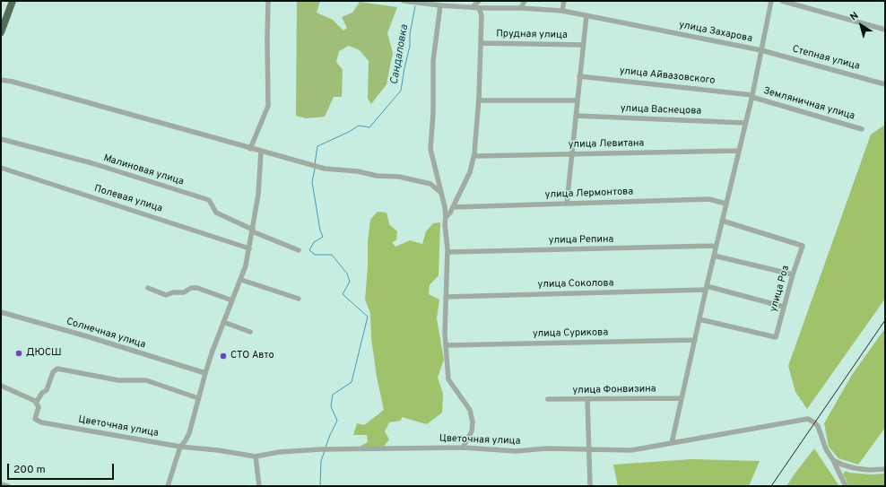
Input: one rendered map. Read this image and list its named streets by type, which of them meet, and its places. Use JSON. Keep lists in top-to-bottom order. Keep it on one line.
{"streets":{"street":["улица Захарова","Прудная улица","Степная улица","улица Айвазовского","Земляничная улица","улица Васнецова","улица Левитана","Малиновая улица","улица Лермонтова","Полевая улица","улица Репина","улица Соколова","улица Роз","Солнечная улица","улица Сурикова","улица Фонвизина","Цветочная улица"]},"crossings":[["улица Захарова","Степная улица"],["улица Айвазовского","Земляничная улица"],["улица Соколова","улица Роз"]],"water":["Сандаловка"],"places":["ДЮСШ","СТО Авто"],"scale_bar":"200 m","north":"top left"}
